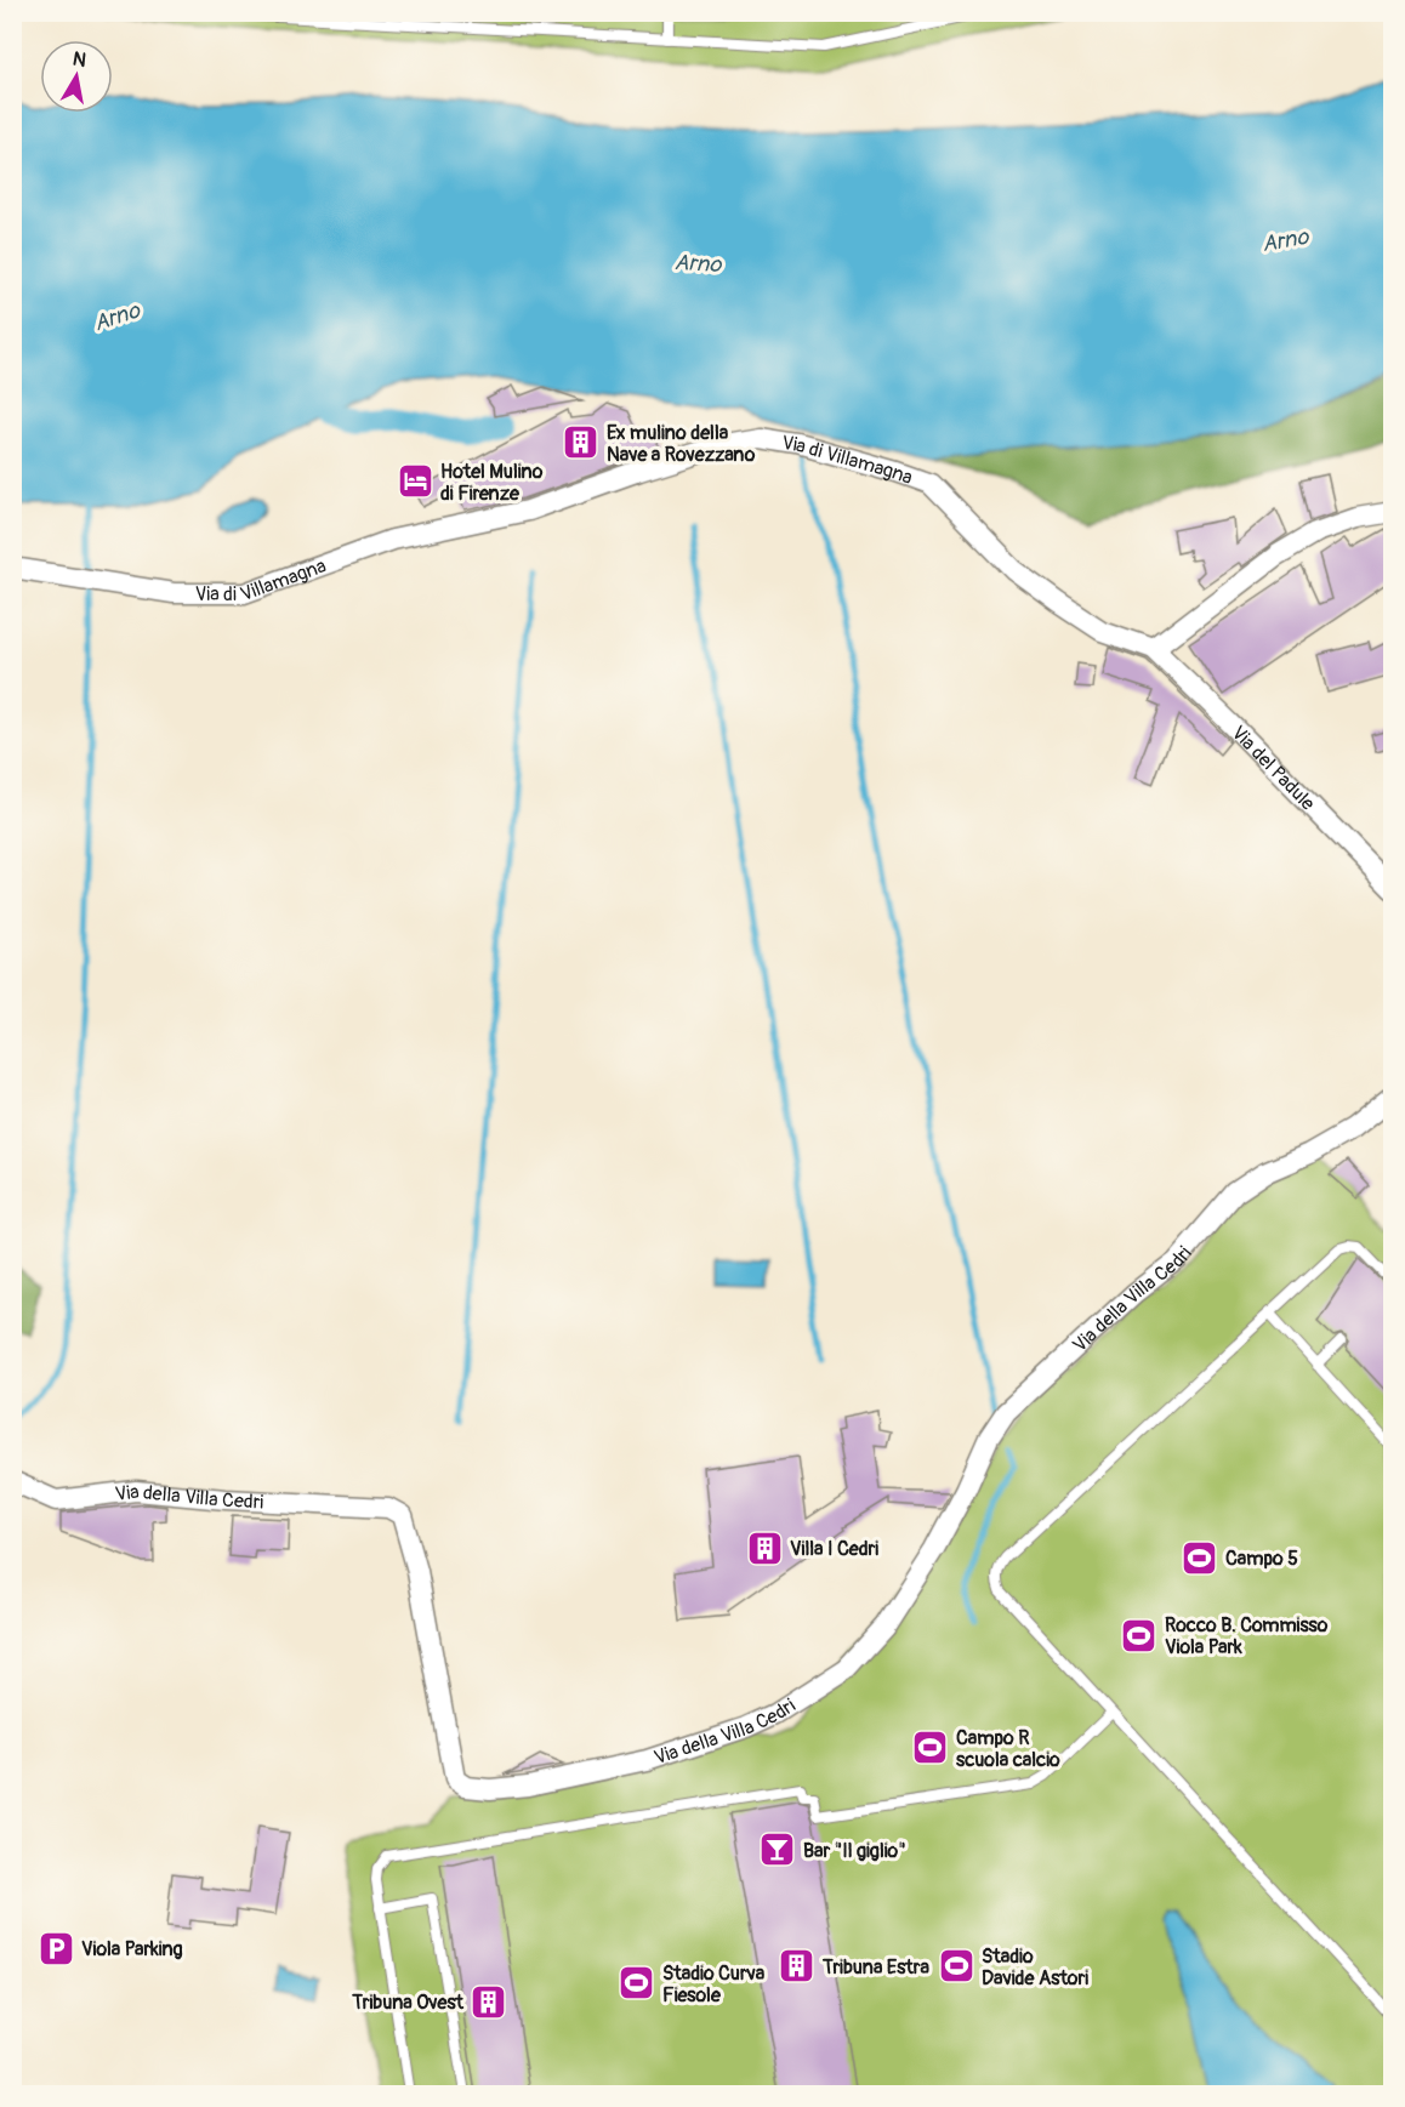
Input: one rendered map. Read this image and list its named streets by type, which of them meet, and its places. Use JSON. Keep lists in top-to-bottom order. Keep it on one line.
{"streets":{"street":["Via di Villamagna","Via del Padule","Via della Villa Cedri"]},"crossings":[["Via di Villamagna","Via del Padule"]],"water":["Arno"],"places":{"building":["Ex mulino della Nave a Rovezzano","Villa I Cedri","Tribuna Estra","Tribuna Ovest"],"hotel":["Hotel Mulino di Firenze"],"sports":["Campo 5","Rocco B. Commisso Viola Park","Campo R scuola calcio","Stadio Davide Astori","Stadio Curva Fiesole"],"bar":["Bar \"Il giglio\""],"parking":["Viola Parking"]},"north":"top"}
